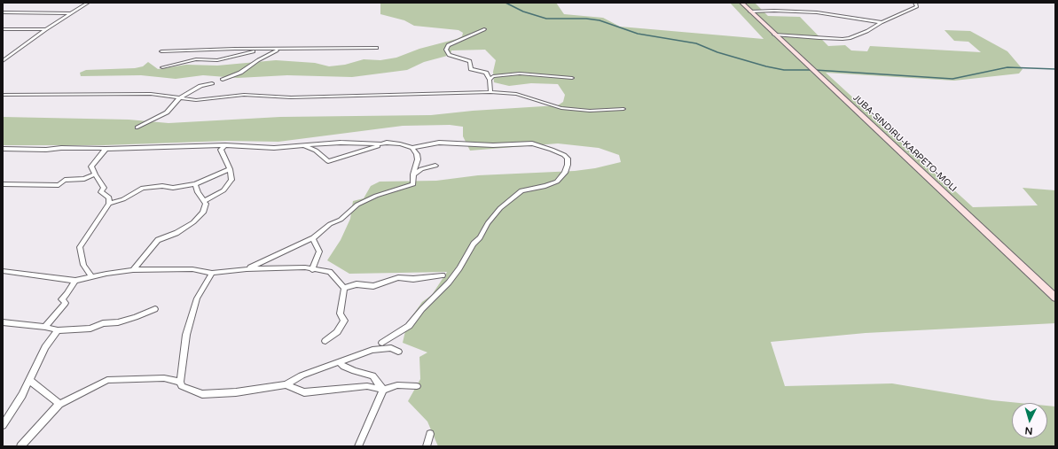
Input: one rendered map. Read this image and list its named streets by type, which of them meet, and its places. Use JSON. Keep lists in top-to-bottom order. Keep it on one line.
{"streets":{"main road":["JUBA-SINDIRU-KARPETO-MOLI"]},"north":"bottom"}
